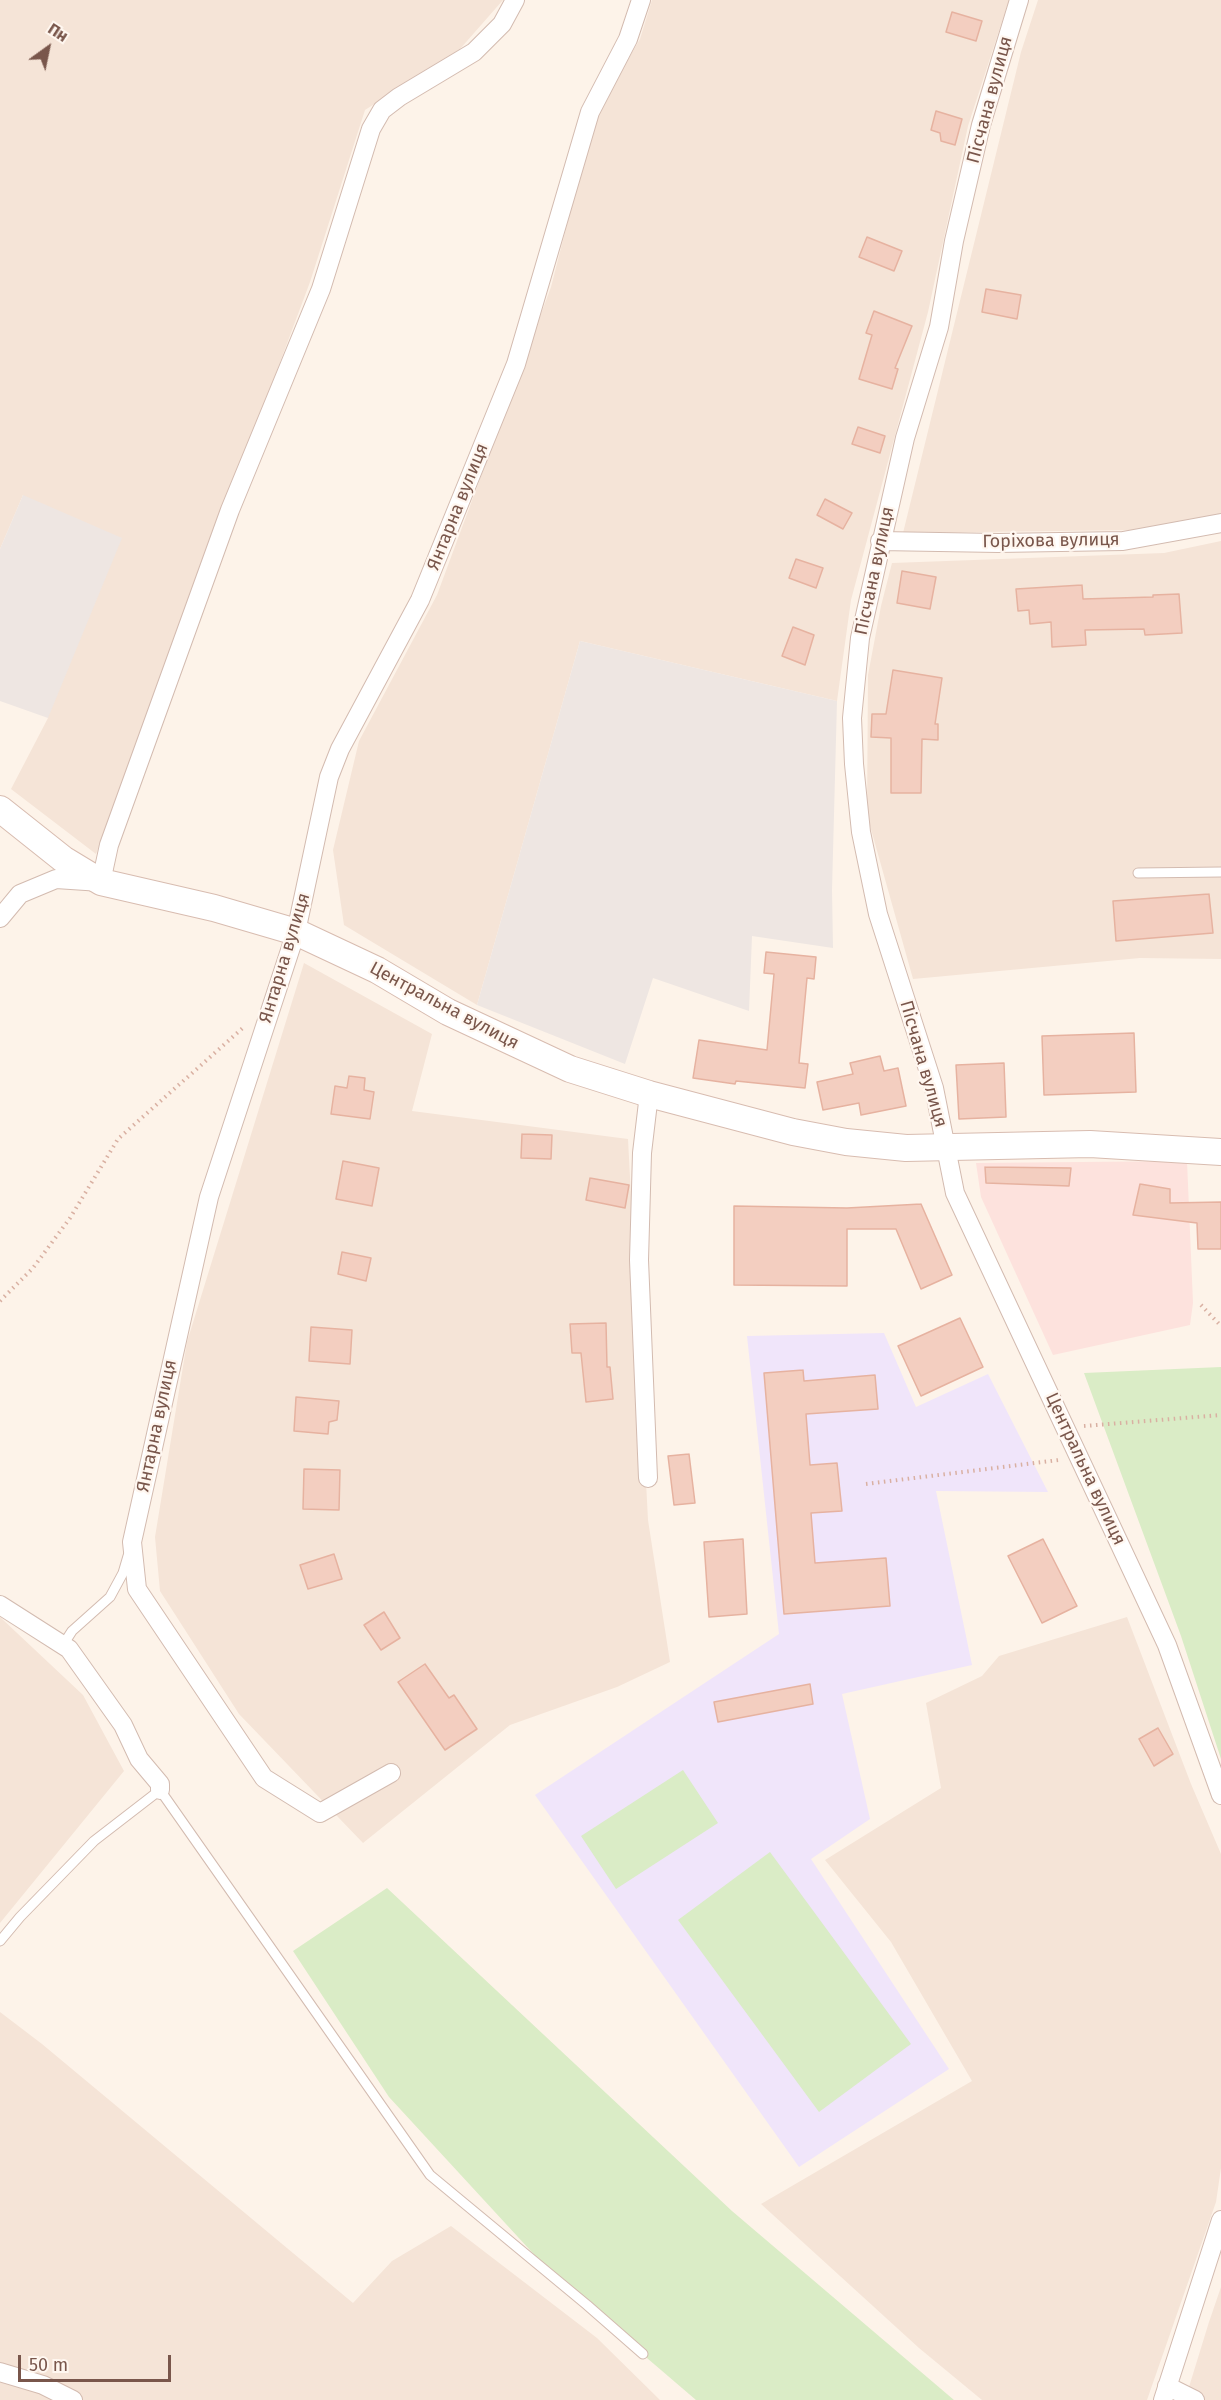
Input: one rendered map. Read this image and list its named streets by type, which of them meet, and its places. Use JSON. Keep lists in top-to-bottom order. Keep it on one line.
{"streets":{"street":["Пісчана вулиця","Янтарна вулиця","Горіхова вулиця","Центральна вулиця"]},"crossings":[["Пісчана вулиця","Горіхова вулиця"],["Пісчана вулиця","Центральна вулиця"],["Янтарна вулиця","Центральна вулиця"]],"scale_bar":"50 m","north":"top right"}
